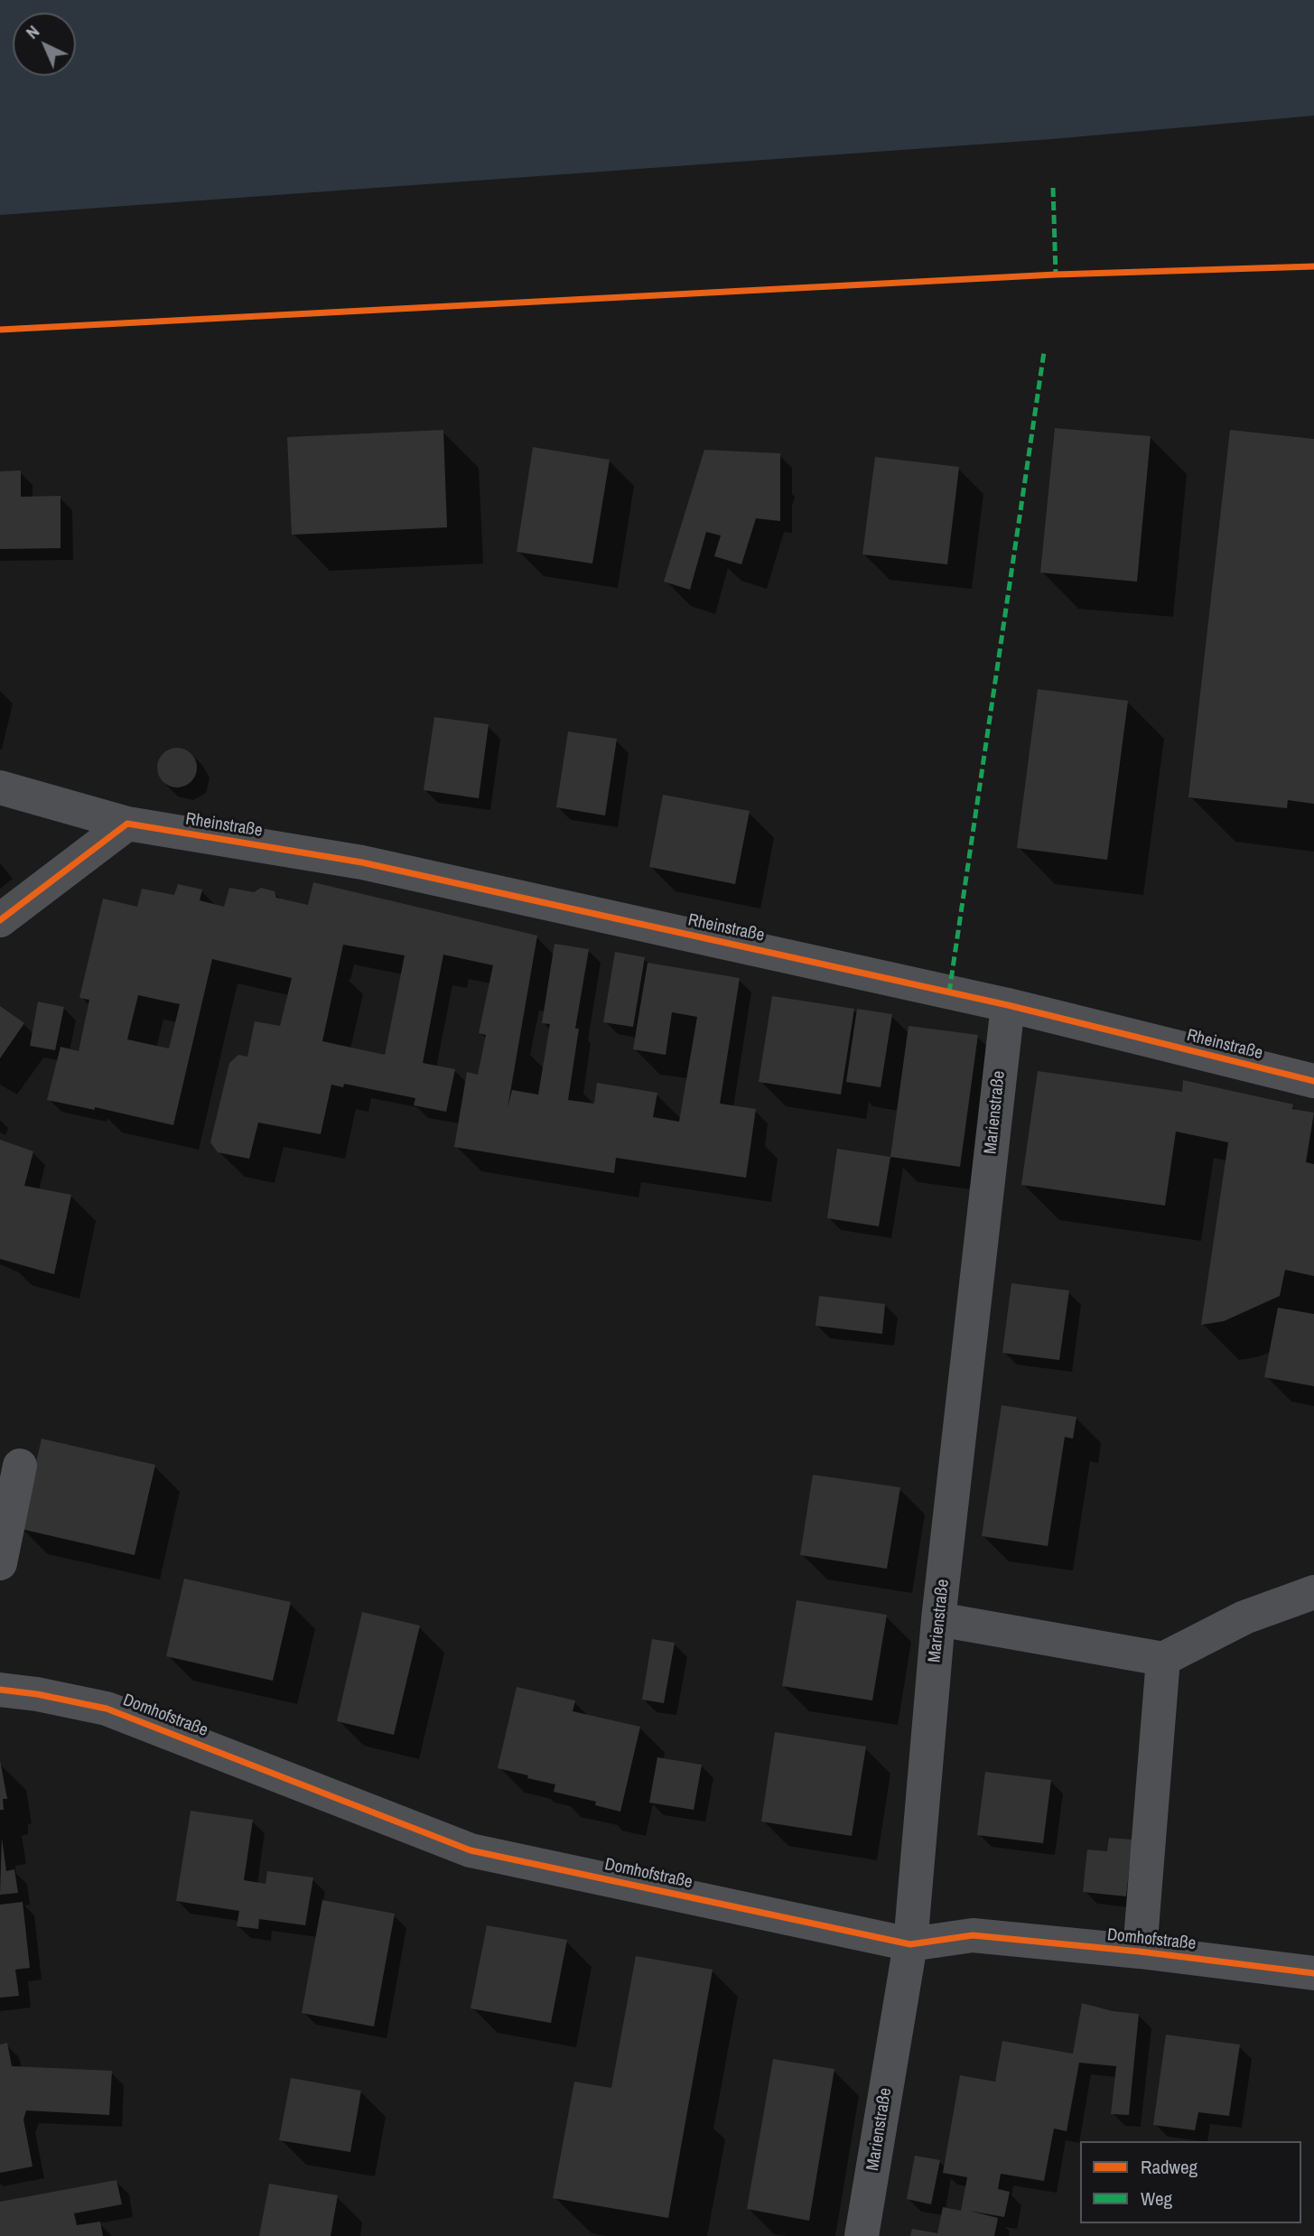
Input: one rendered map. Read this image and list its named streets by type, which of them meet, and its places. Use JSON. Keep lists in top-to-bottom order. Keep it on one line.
{"streets":{"street":["Rheinstraße","Marienstraße","Domhofstraße"]},"crossings":[["Rheinstraße","Marienstraße"],["Marienstraße","Domhofstraße"]],"legend":["Radweg","Weg"],"north":"top left"}
